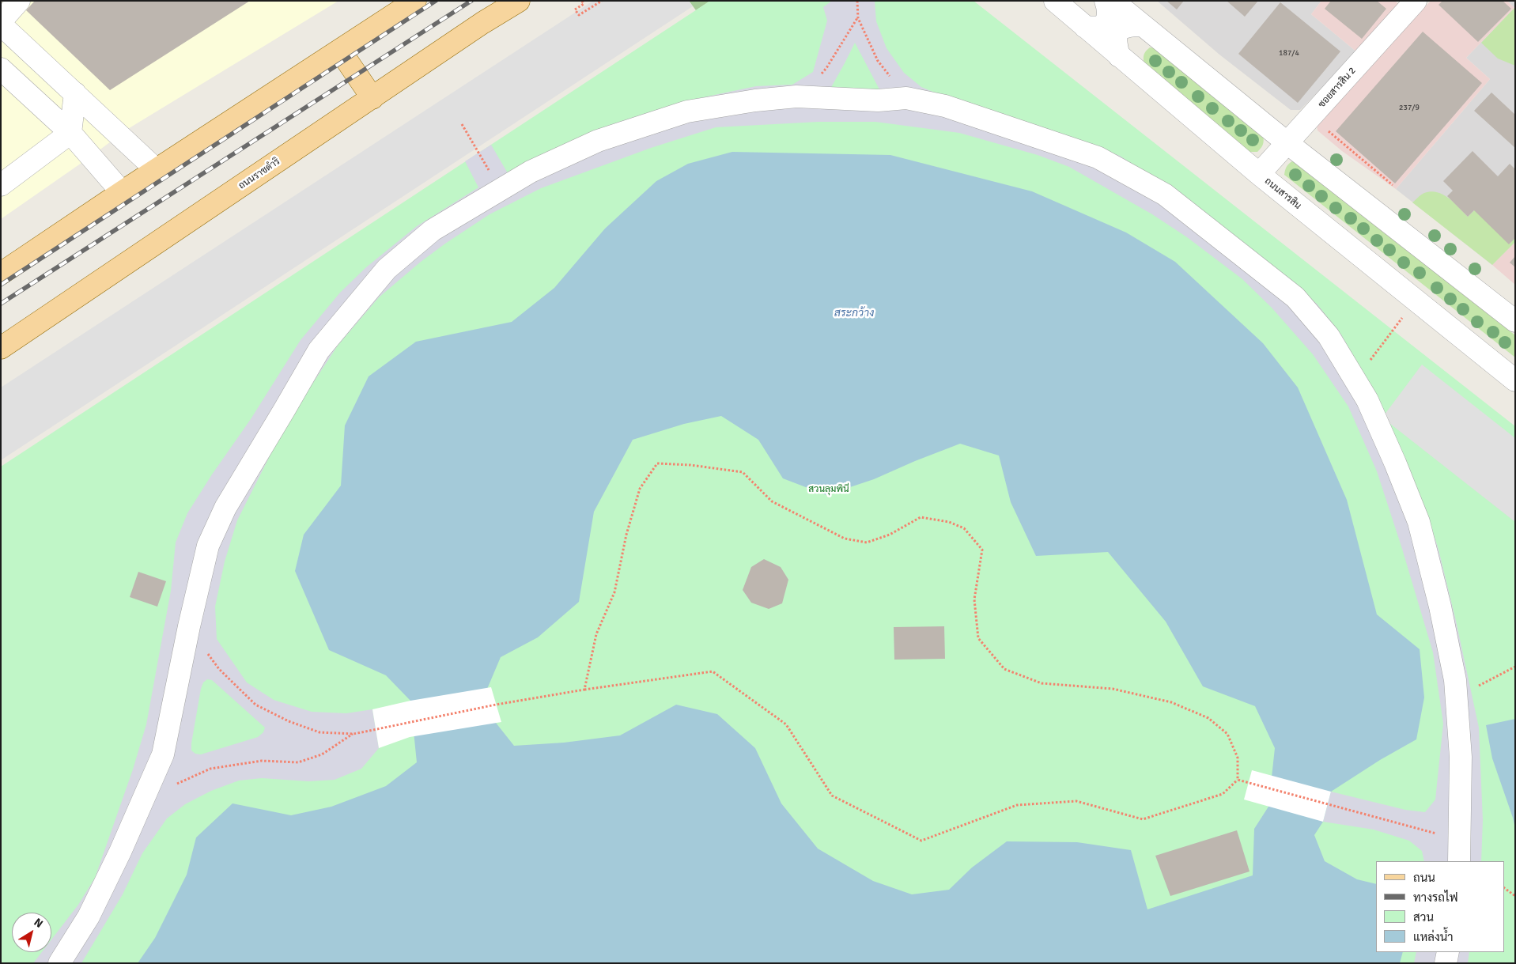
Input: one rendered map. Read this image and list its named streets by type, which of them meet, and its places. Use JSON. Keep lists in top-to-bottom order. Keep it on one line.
{"streets":{"main road":["ถนนราชดำริ"],"street":["ซอยสารสิน 2","ถนนสารสิน"]},"crossings":[["ซอยสารสิน 2","ถนนสารสิน"]],"water":["สระกว้าง"],"parks":["สวนลุมพินี"],"house_numbers":["187/4","237/9"],"legend":["ถนน","ทางรถไฟ","สวน","แหล่งน้ำ"],"north":"top right"}
